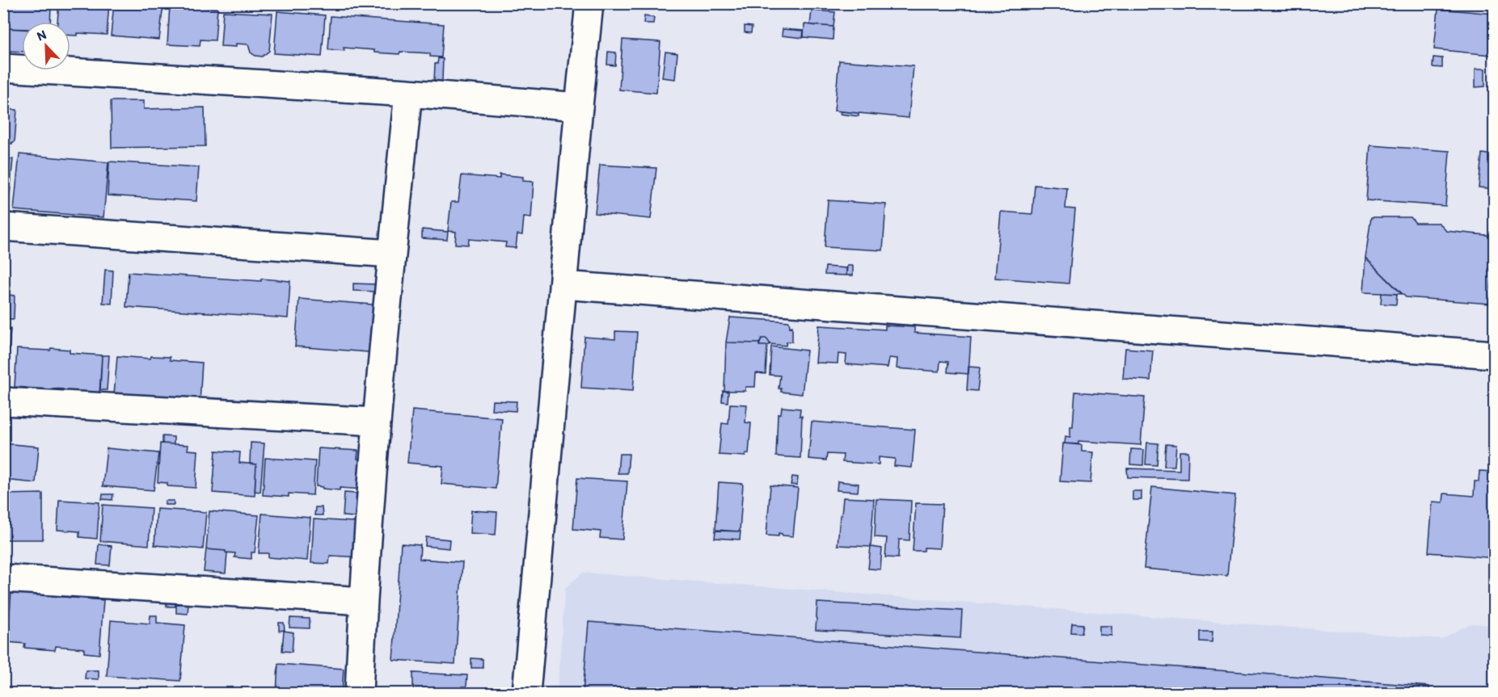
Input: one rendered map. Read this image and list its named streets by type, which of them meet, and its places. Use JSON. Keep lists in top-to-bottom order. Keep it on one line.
{"north":"top left"}
